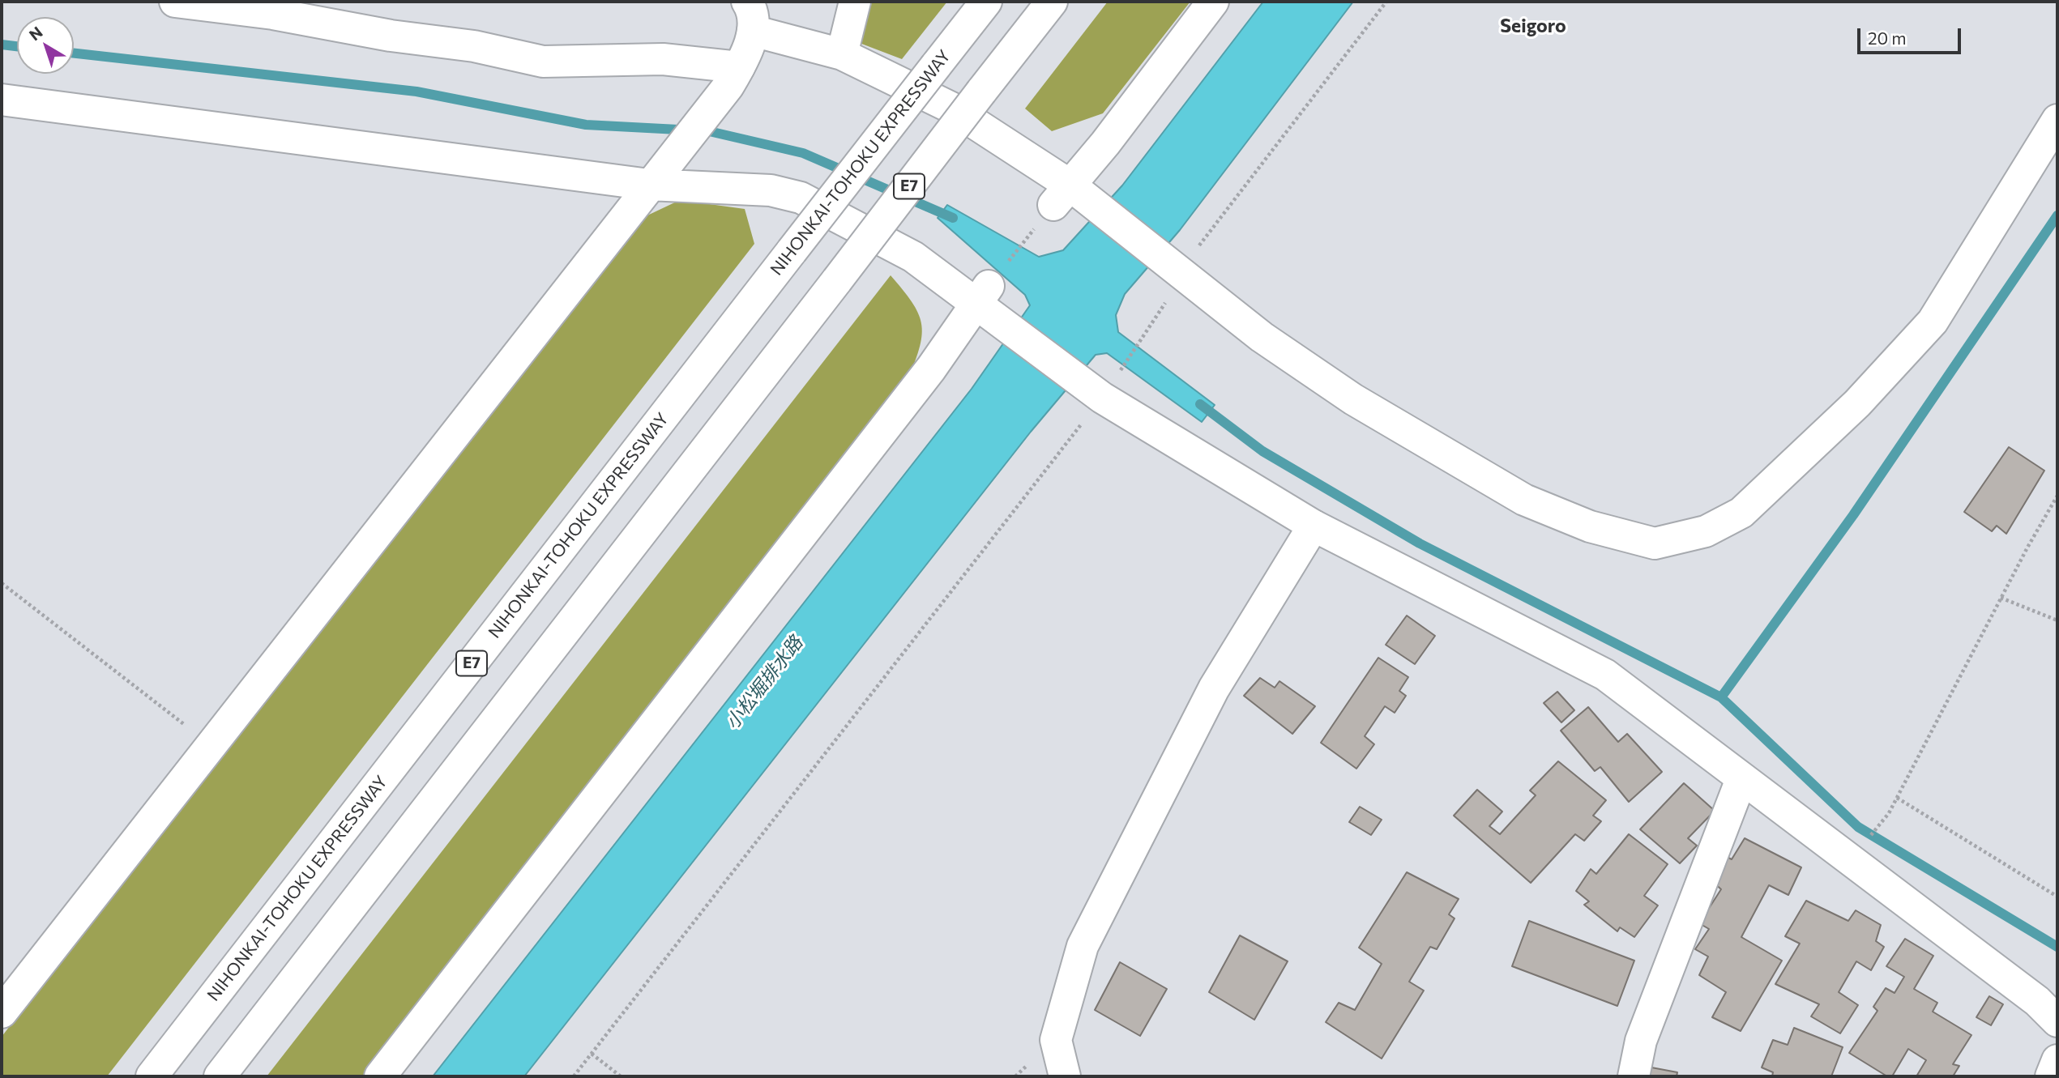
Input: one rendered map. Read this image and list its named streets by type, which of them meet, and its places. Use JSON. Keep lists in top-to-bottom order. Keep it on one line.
{"streets":{"main road":["NIHONKAI-TOHOKU EXPRESSWAY","E7"]},"districts":["Seigoro"],"water":["小松堀排水路"],"scale_bar":"20 m","north":"top left"}
